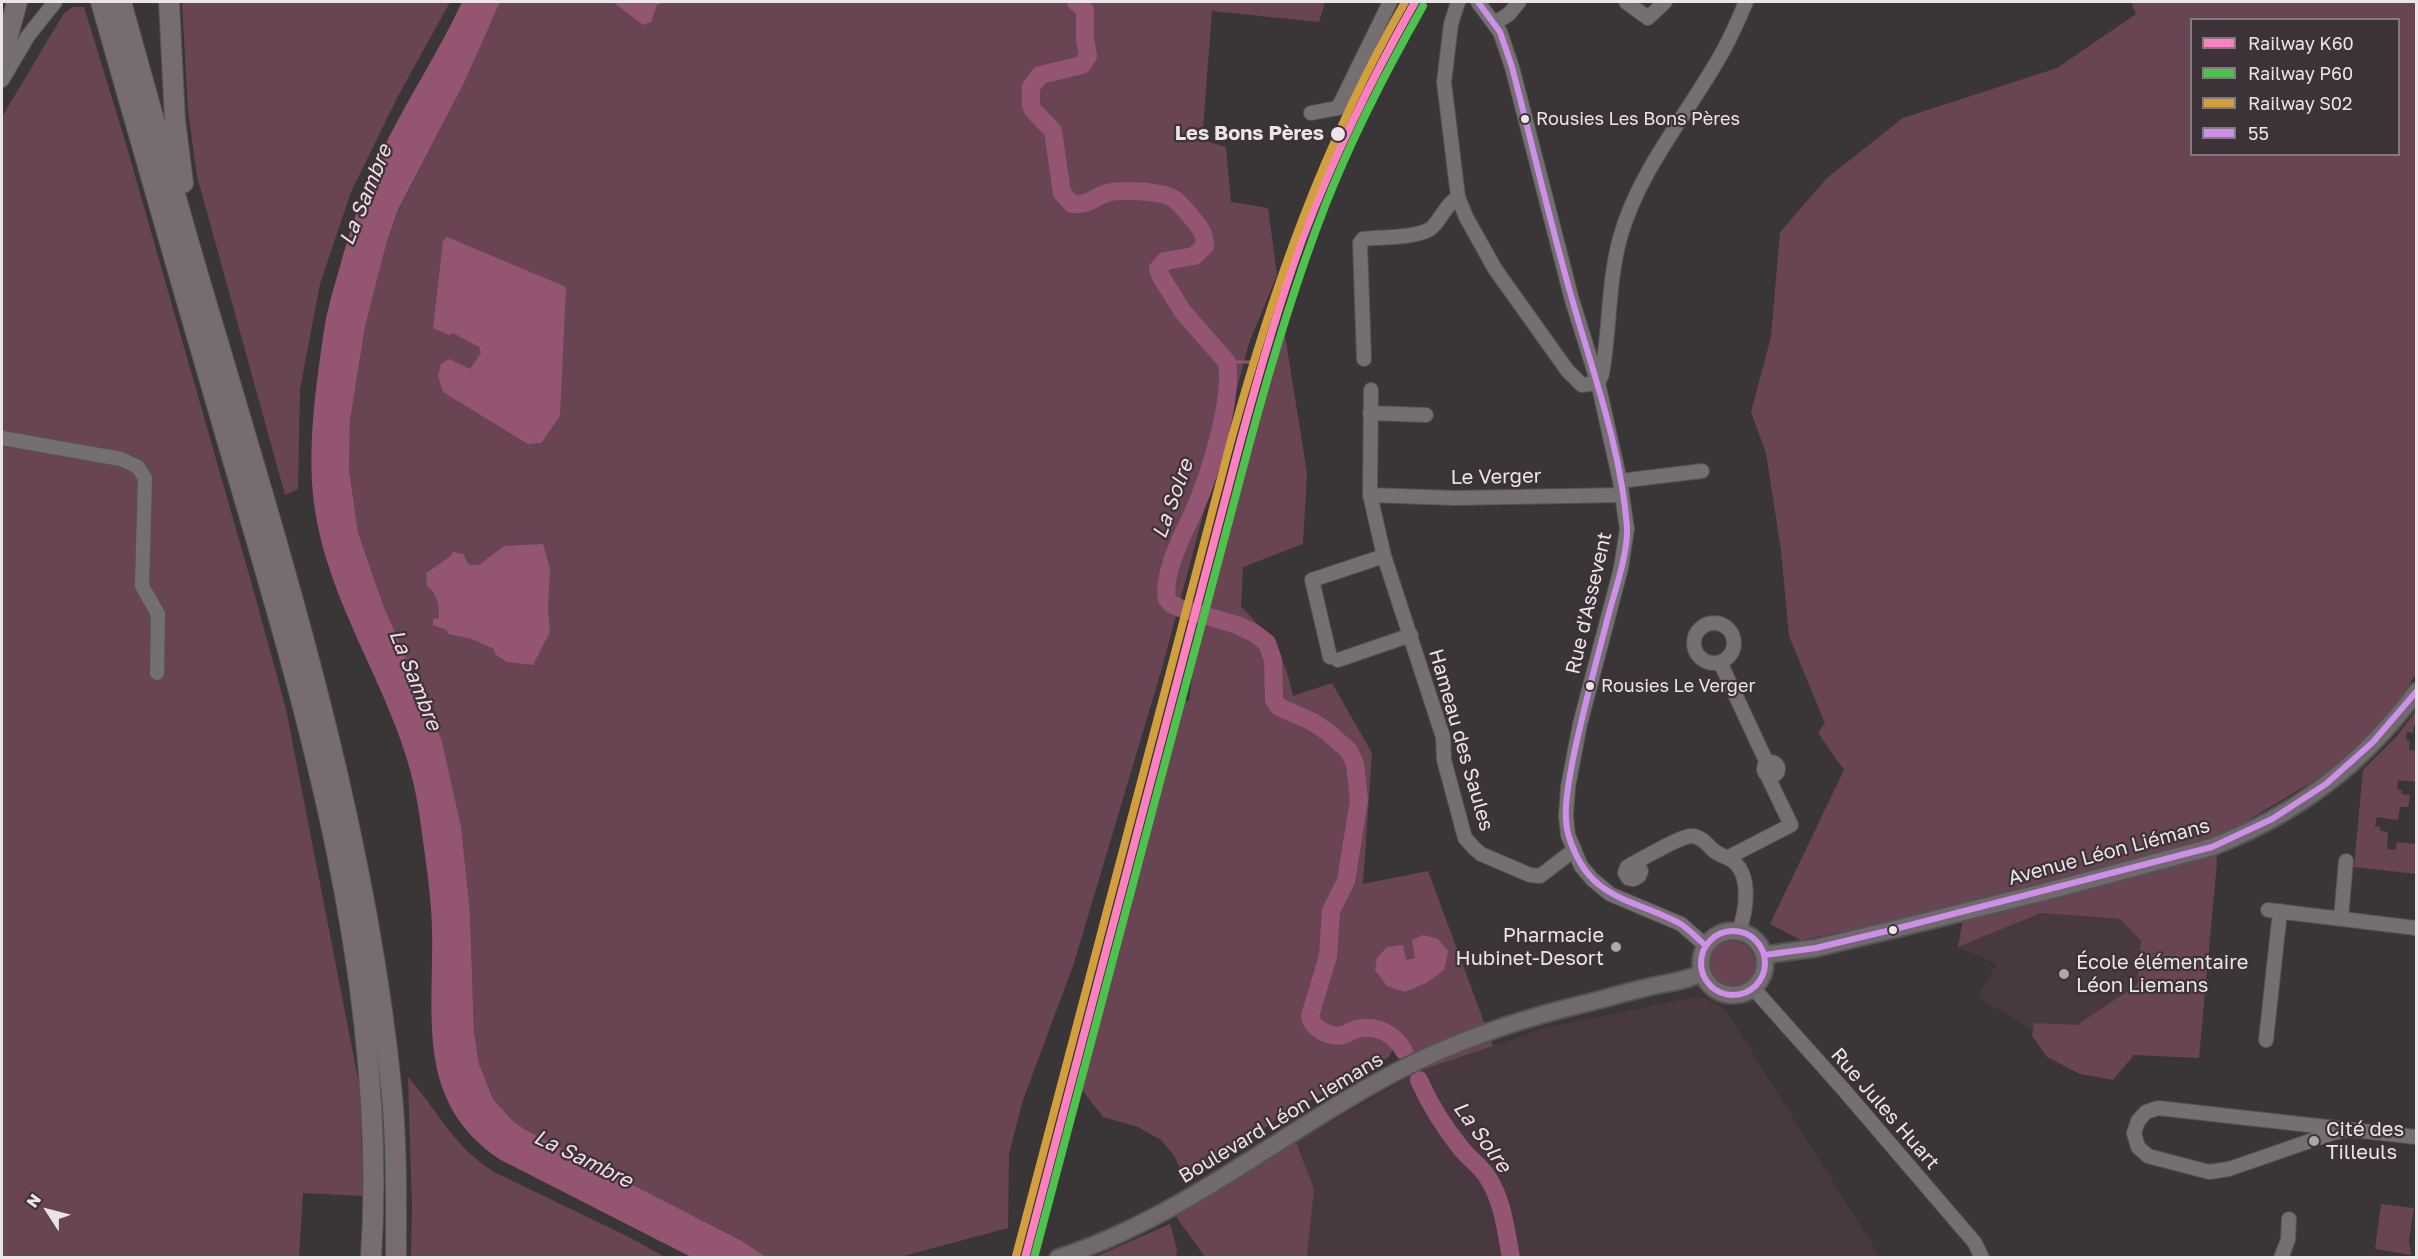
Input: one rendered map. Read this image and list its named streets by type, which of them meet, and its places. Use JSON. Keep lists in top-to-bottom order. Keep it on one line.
{"streets":{"main road":["Avenue Léon Liémans","Boulevard Léon Liemans"],"street":["Le Verger","Rue d'Assevent","Hameau des Saules","Rue Jules Huart"]},"crossings":[["Le Verger","Rue d'Assevent"],["Rue d'Assevent","Hameau des Saules"],["Rue d'Assevent","Avenue Léon Liémans"],["Rue d'Assevent","Rue Jules Huart"],["Rue d'Assevent","Boulevard Léon Liemans"],["Avenue Léon Liémans","Rue Jules Huart"],["Avenue Léon Liémans","Boulevard Léon Liemans"],["Rue Jules Huart","Boulevard Léon Liemans"]],"water":["La Sambre","La Solre"],"places":["Rousies Les Bons Pères","Les Bons Pères","Rousies Le Verger","Pharmacie Hubinet-Desort","École élémentaire Léon Liemans","Cité des Tilleuls"],"lines":["rail line K60","rail line S02","transit line 55","rail line P60"],"legend":["Railway K60","Railway P60","Railway S02","55"],"north":"top left"}
